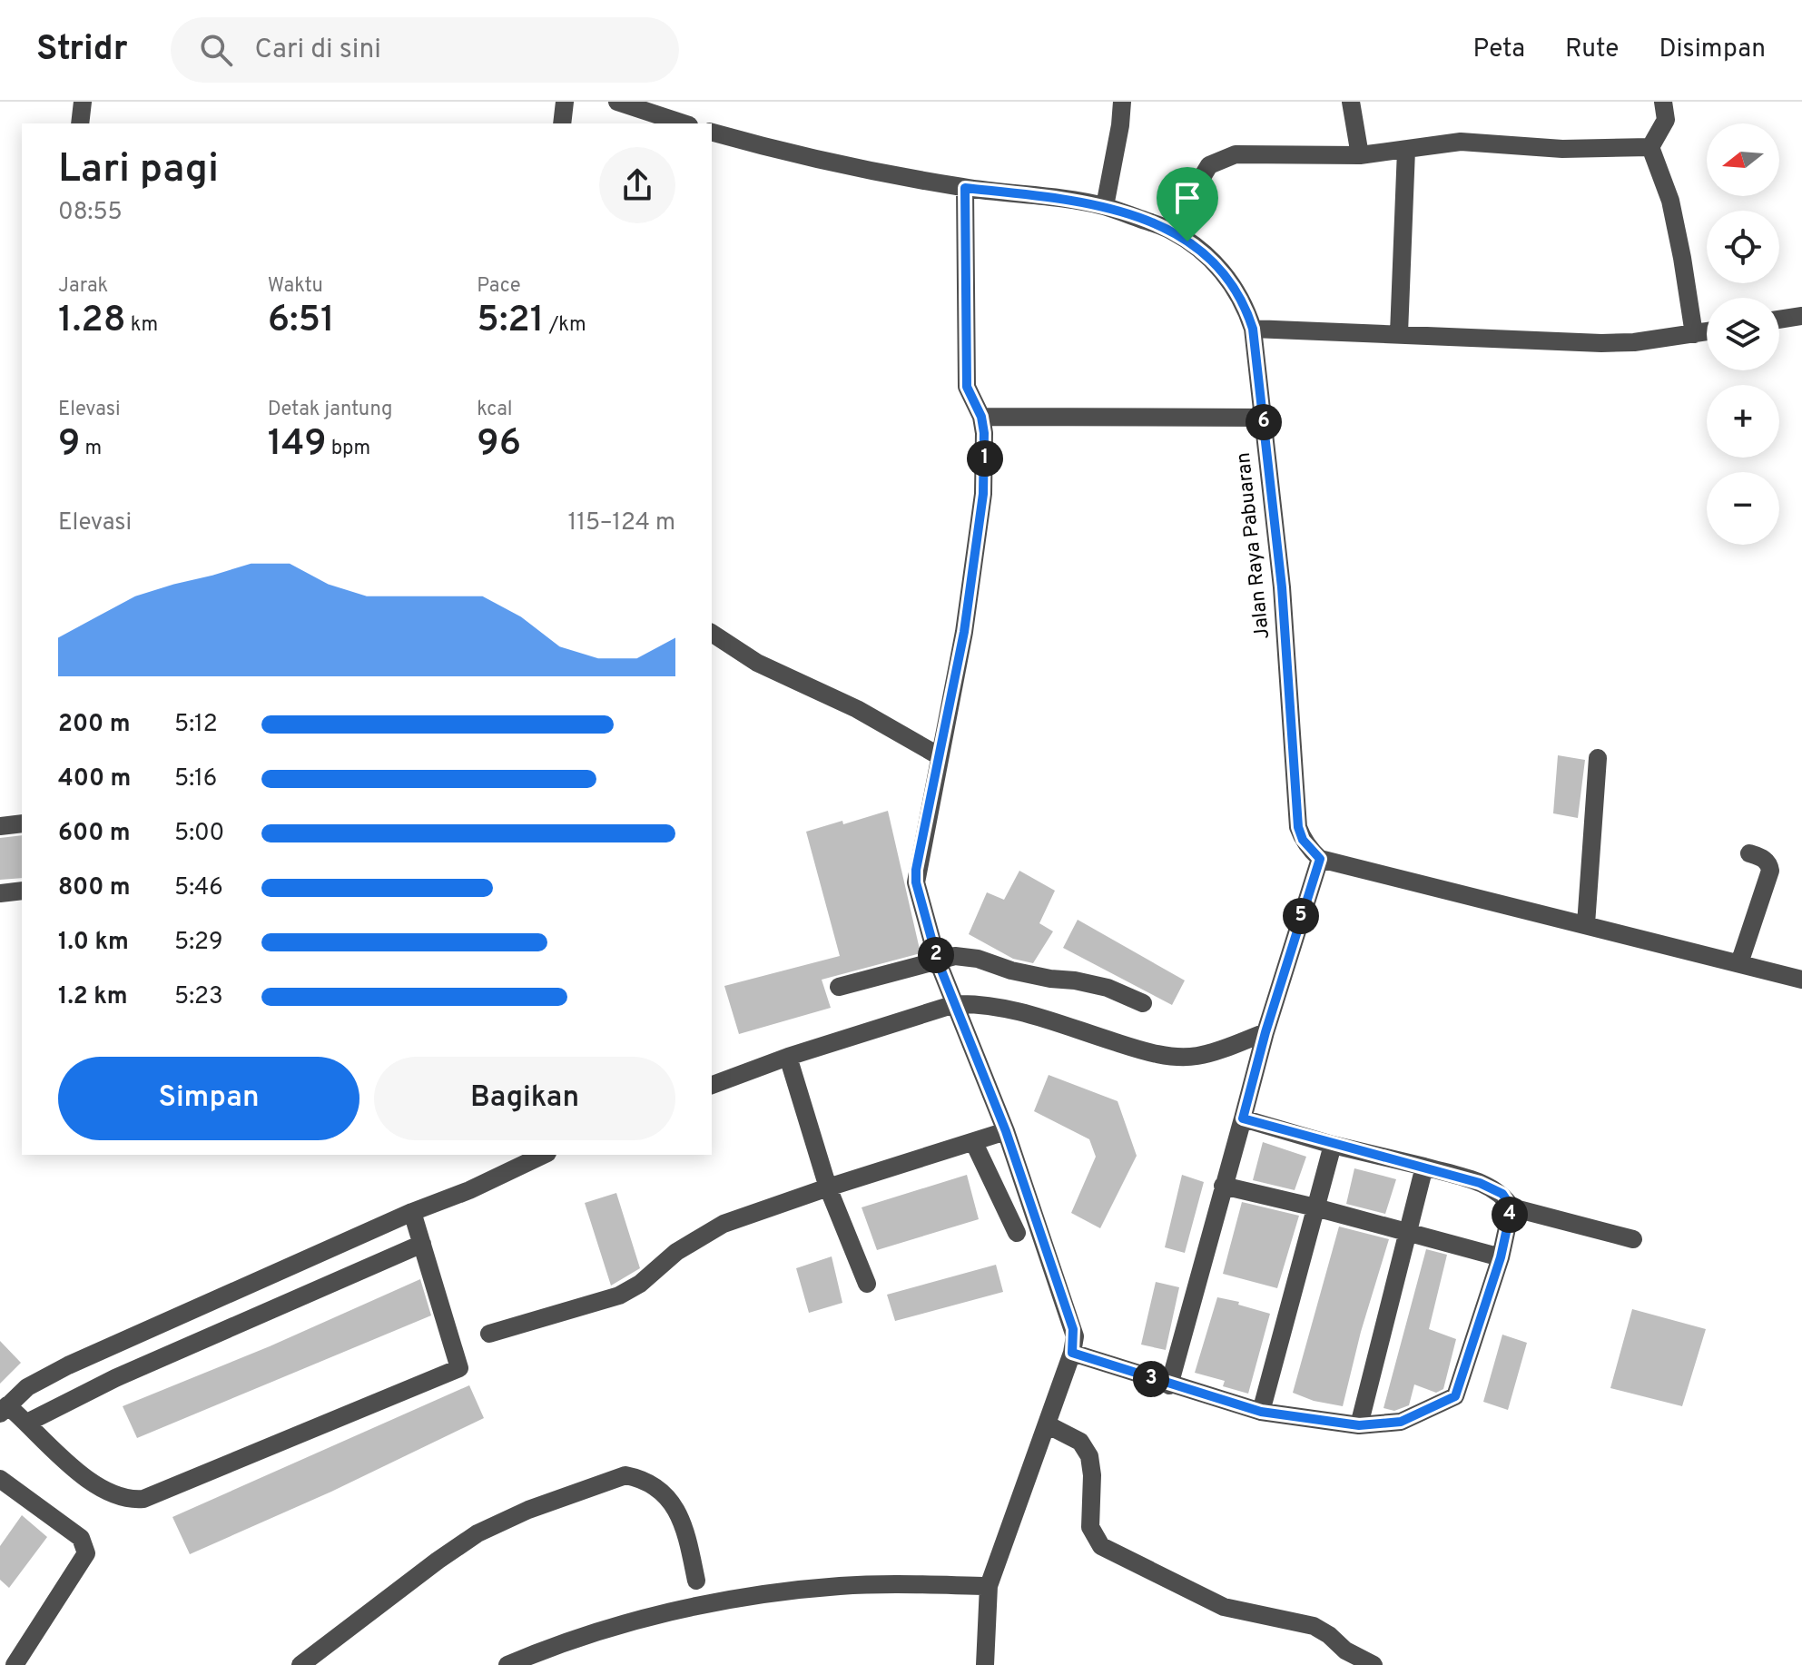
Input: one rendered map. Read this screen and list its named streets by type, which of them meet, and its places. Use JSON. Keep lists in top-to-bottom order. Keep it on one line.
{"streets":{"street":["Jalan Raya Pabuaran"]},"north":"left","page":{"header":"Stridr","search":"Cari di sini","nav":["Peta","Rute","Disimpan"],"map_buttons":["+","−"],"heading":["Lari pagi","08:55"],"stats":[["Jarak","1.28 km"],["Waktu","6:51"],["Pace","5:21 /km"],["Elevasi","9 m"],["Detak jantung","149 bpm"],["kcal","96"]],"pins":["6","1","5","2","4","3"],"chart":["Elevasi","115–124 m"],"list":[{"name":"200 m","note":"5:12"},{"name":"400 m","note":"5:16"},{"name":"600 m","note":"5:00"},{"name":"800 m","note":"5:46"},{"name":"1.0 km","note":"5:29"},{"name":"1.2 km","note":"5:23"}],"buttons":["Simpan","Bagikan"]}}
